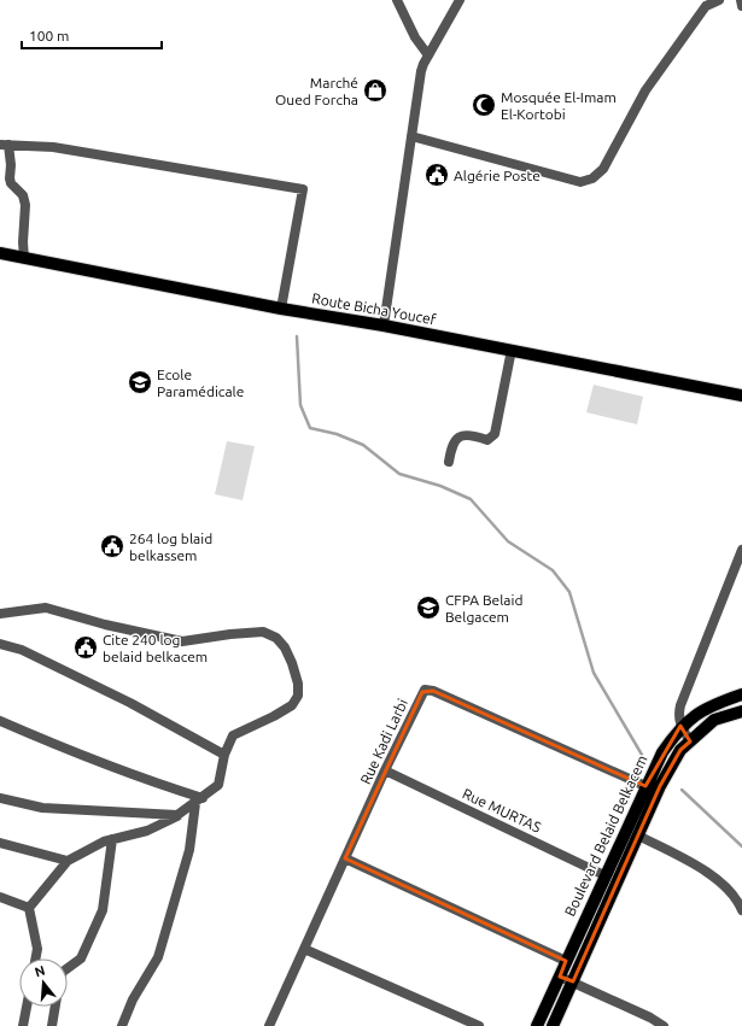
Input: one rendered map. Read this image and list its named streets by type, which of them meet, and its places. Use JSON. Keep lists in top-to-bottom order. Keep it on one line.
{"streets":{"main road":["Route Bicha Youcef","Boulevard Belaid Belkacem"],"street":["Rue Kadi Larbi","Rue MURTAS"]},"crossings":[["Rue Kadi Larbi","Rue MURTAS"],["Rue Kadi Larbi","Boulevard Belaid Belkacem"],["Rue MURTAS","Boulevard Belaid Belkacem"]],"places":{"shop":["Marché Oued Forcha"],"mosque":["Mosquée El-Imam El-Kortobi"],"public building":["Algérie Poste","264 log blaid belkassem","Cite 240 log belaid belkacem"],"school or university":["Ecole Paramédicale","CFPA Belaid Belgacem"]},"scale_bar":"100 m","north":"top"}
